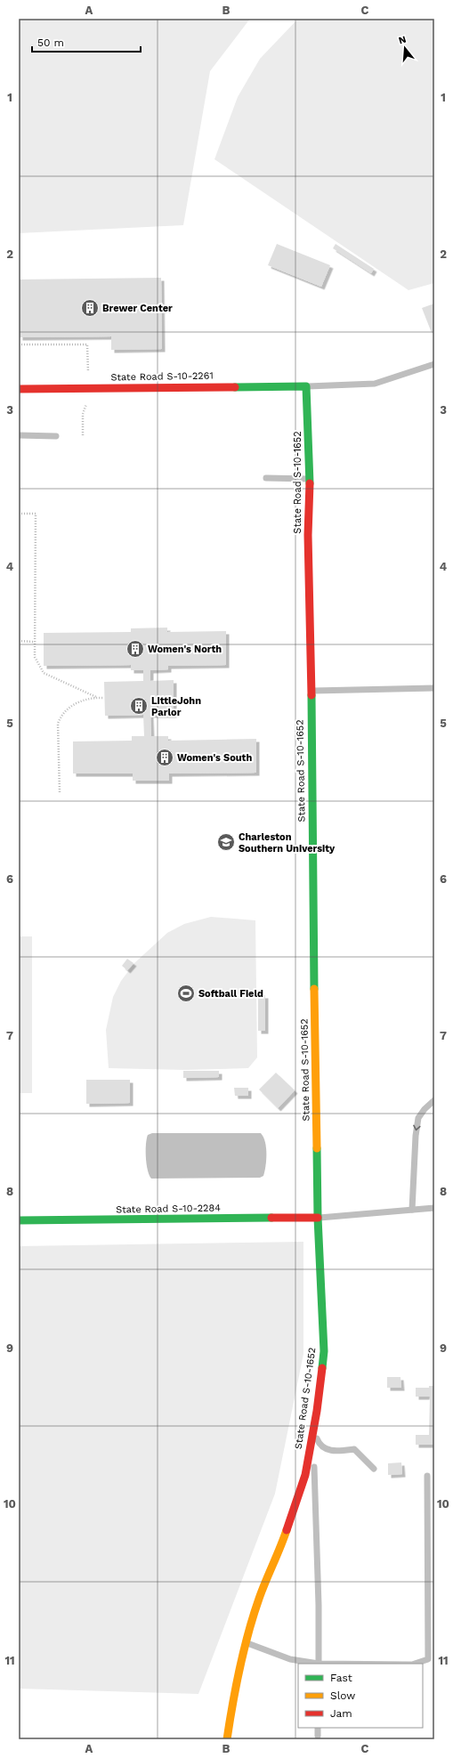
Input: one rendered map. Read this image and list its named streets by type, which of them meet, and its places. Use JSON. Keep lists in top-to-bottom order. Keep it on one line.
{"streets":{"street":["State Road S-10-2261","State Road S-10-1652","State Road S-10-2284"]},"crossings":[["State Road S-10-2261","State Road S-10-1652"],["State Road S-10-1652","State Road S-10-2284"]],"places":{"building":["Brewer Center","Women's North","LittleJohn Parlor","Women's South"],"school or university":["Charleston Southern University"],"sports":["Softball Field"]},"legend":["Fast","Slow","Jam"],"scale_bar":"50 m","north":"top","grid":{"columns":["A","B","C"],"rows":["1","2","3","4","5","6","7","8","9","10","11"]}}
